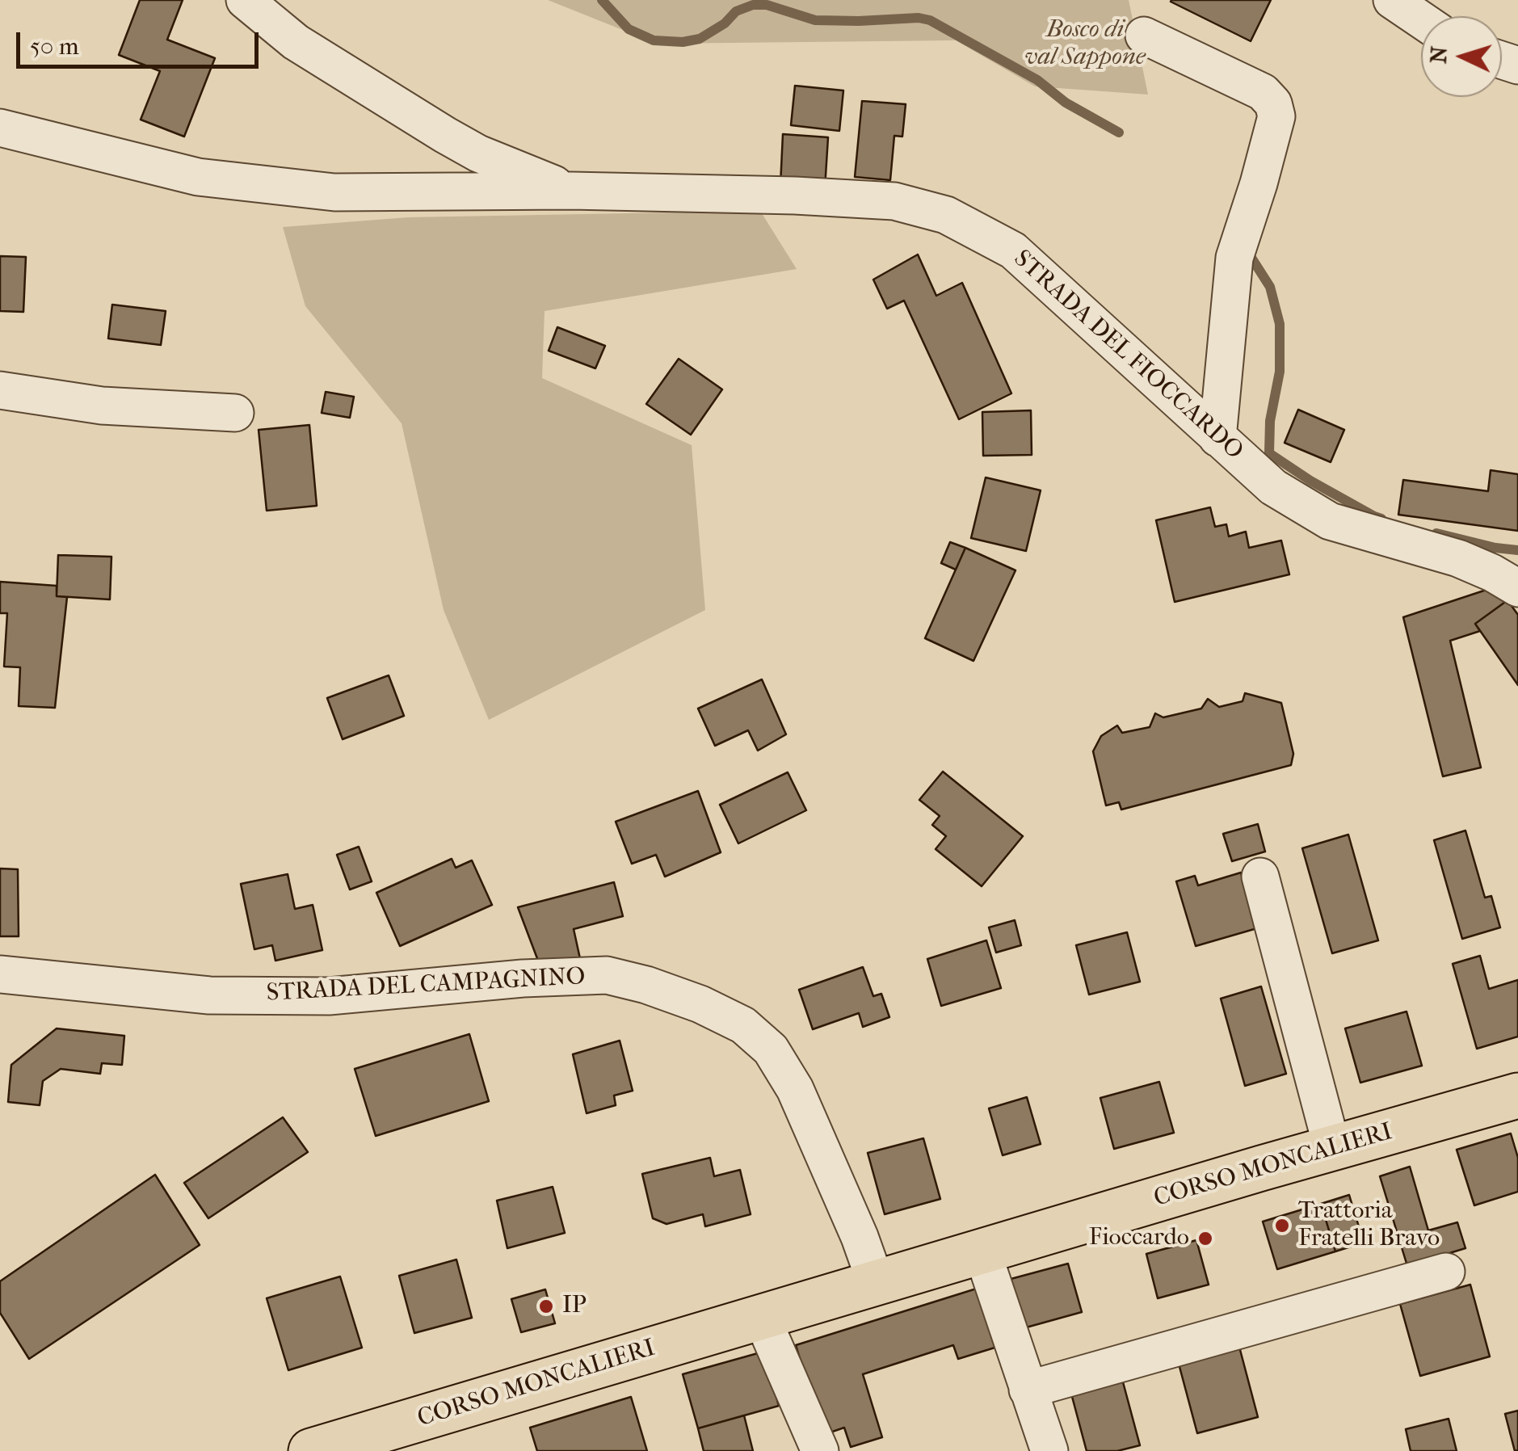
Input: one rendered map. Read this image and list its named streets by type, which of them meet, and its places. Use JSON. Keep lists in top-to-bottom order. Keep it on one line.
{"streets":{"main road":["CORSO MONCALIERI"],"street":["STRADA DEL FIOCCARDO","STRADA DEL CAMPAGNINO"]},"crossings":[["STRADA DEL CAMPAGNINO","CORSO MONCALIERI"]],"parks":["Bosco di val Sappone"],"places":["Trattoria Fratelli Bravo","Fioccardo","IP"],"scale_bar":"50 m","north":"left"}
